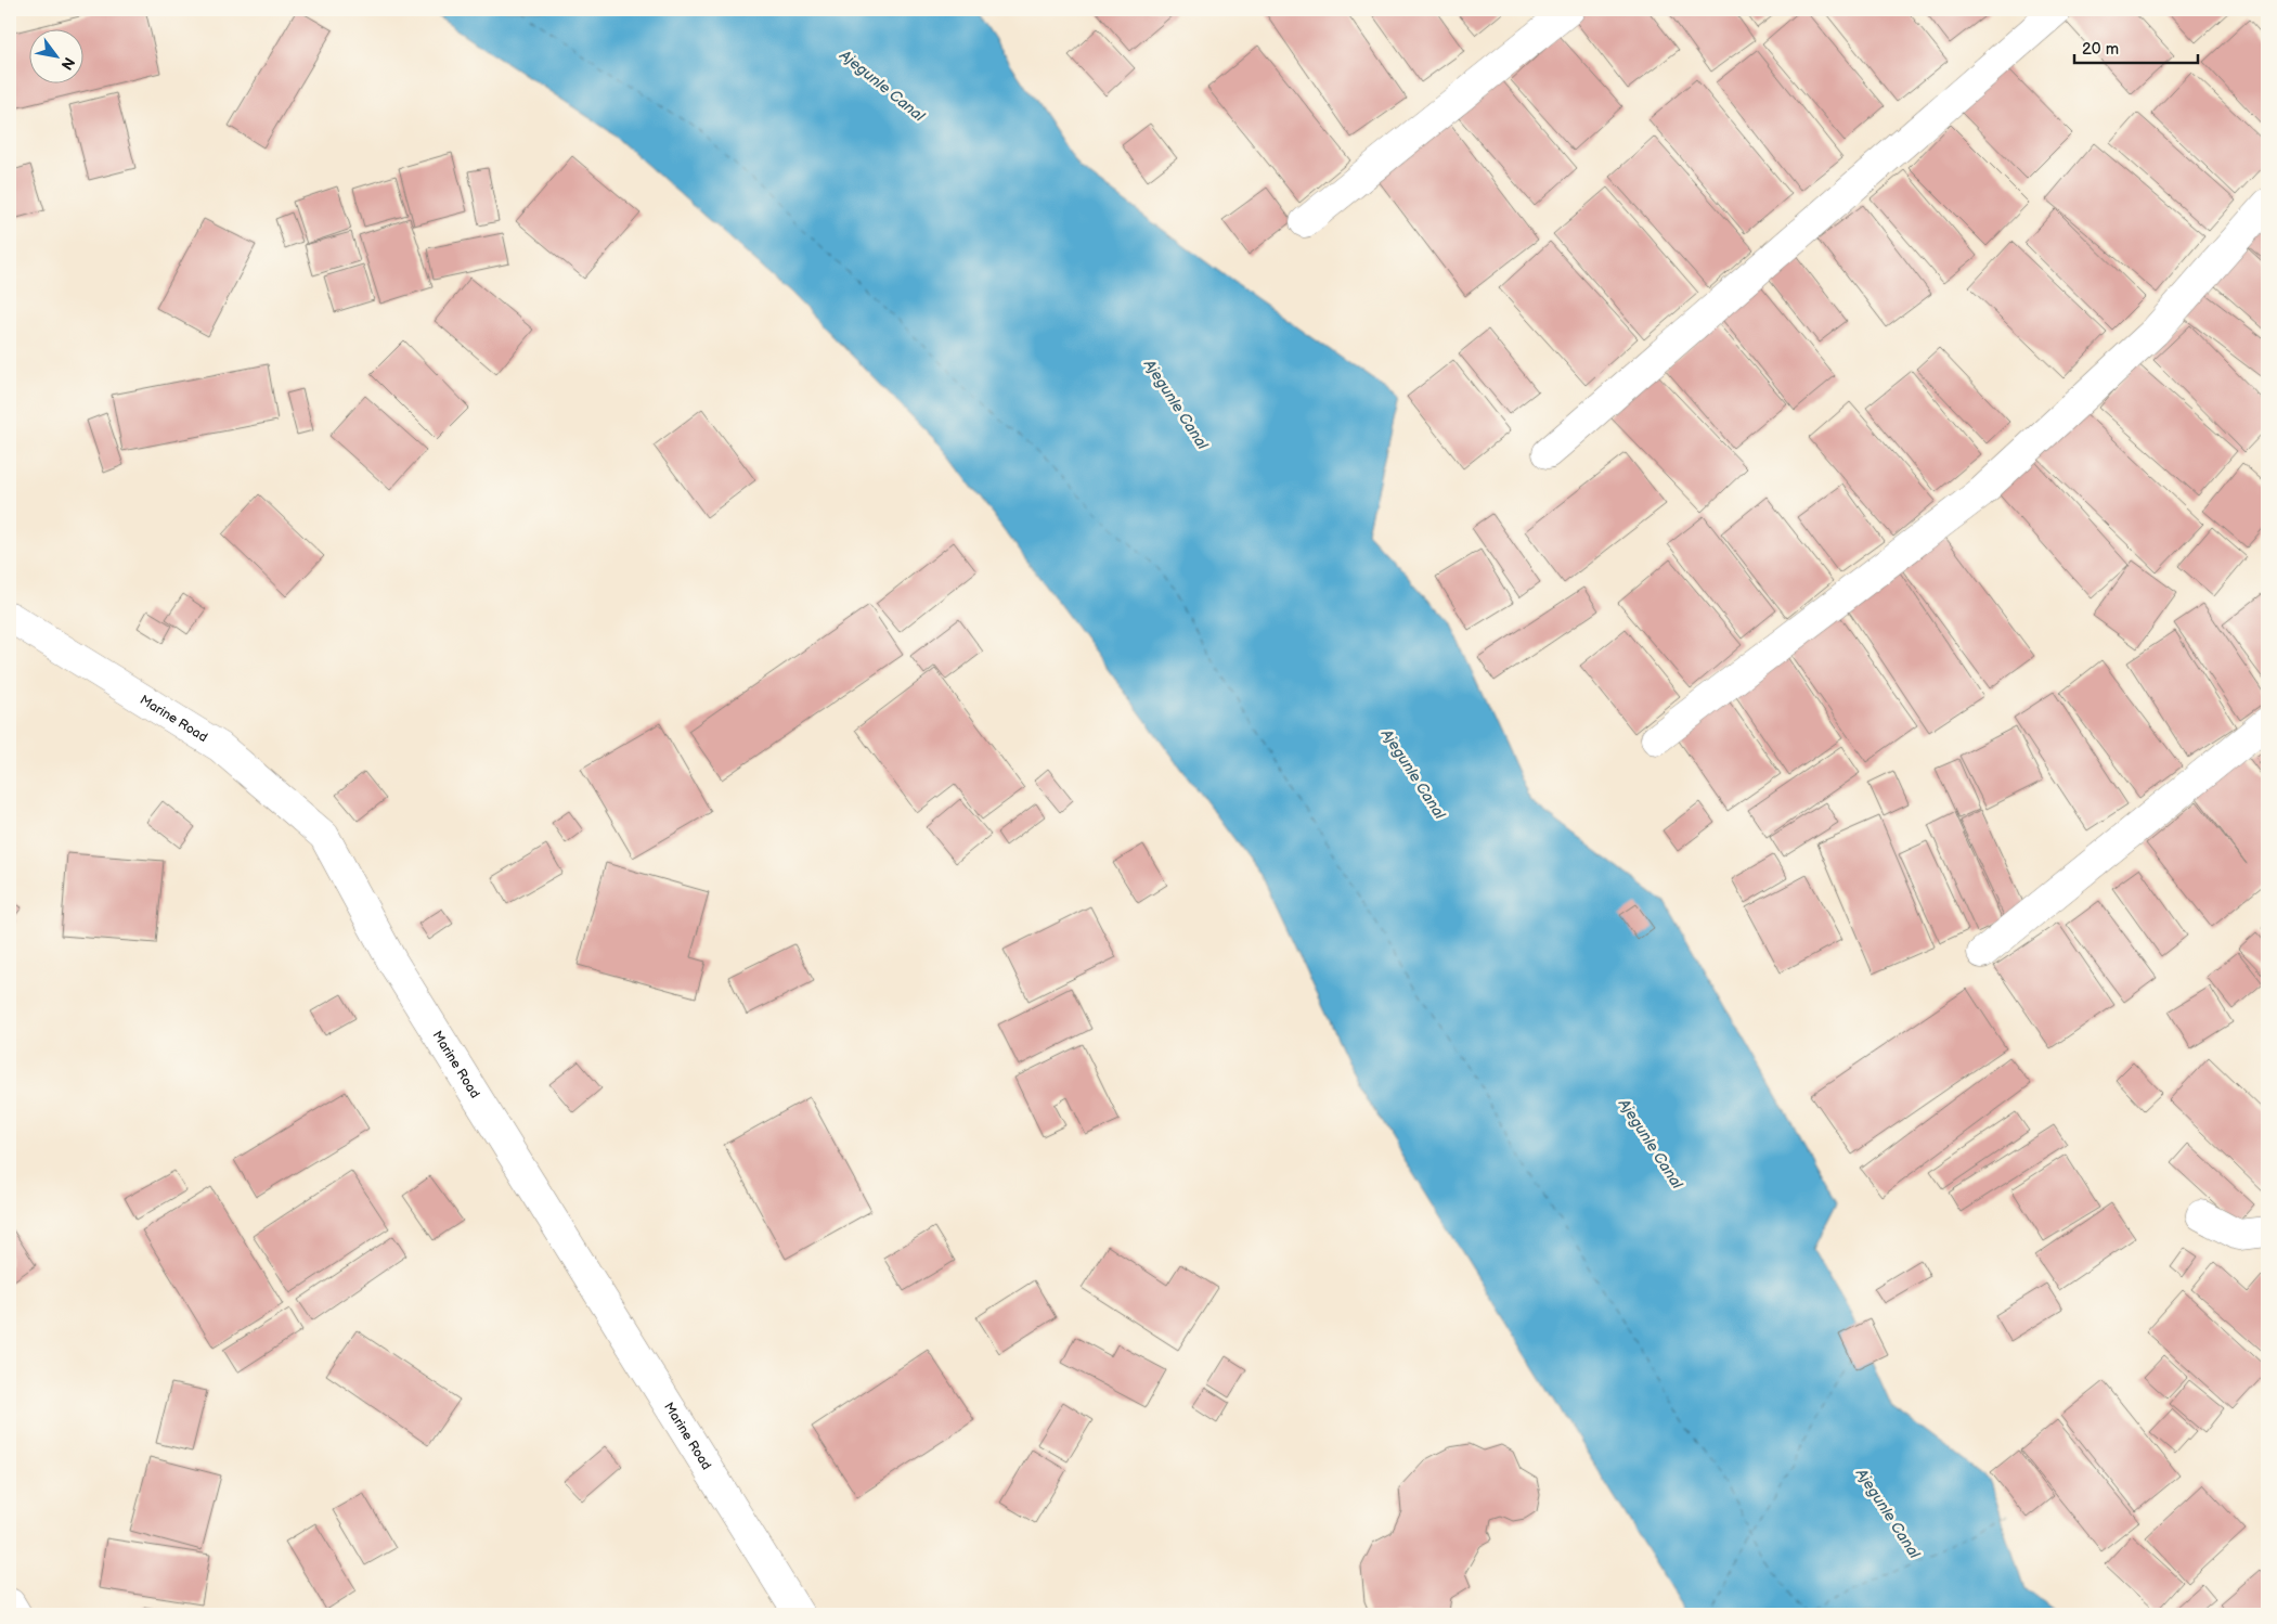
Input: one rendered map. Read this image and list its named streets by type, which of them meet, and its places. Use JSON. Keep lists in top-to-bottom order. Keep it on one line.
{"streets":{"street":["Marine Road"]},"water":["Ajegunle Canal"],"scale_bar":"20 m","north":"bottom right"}
